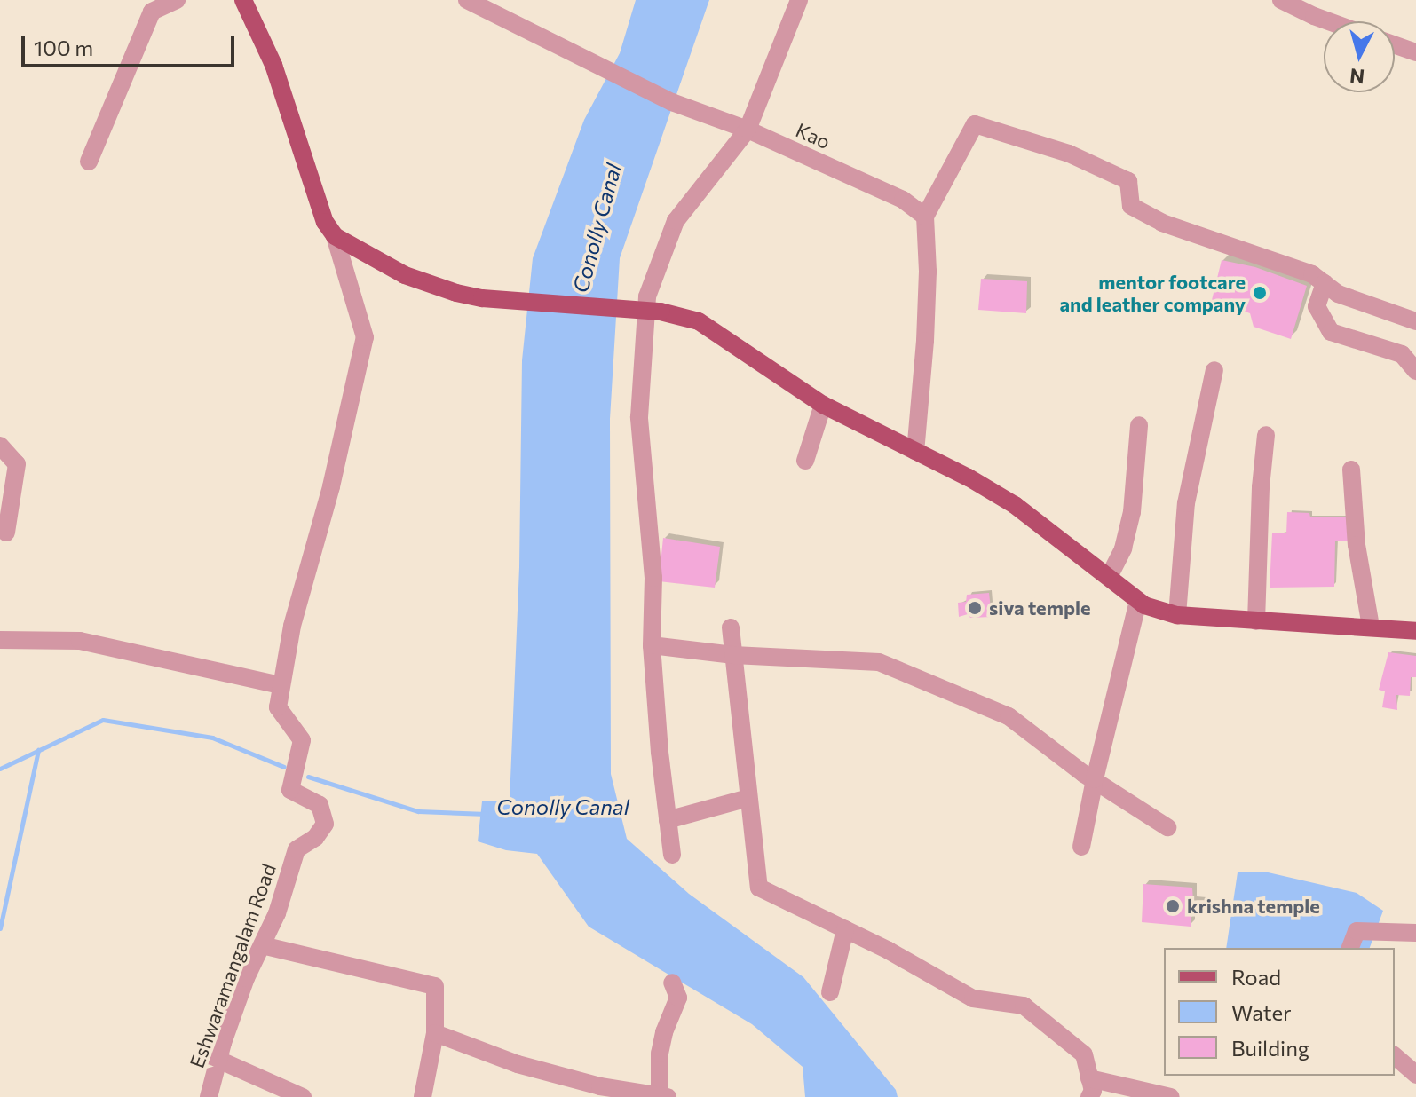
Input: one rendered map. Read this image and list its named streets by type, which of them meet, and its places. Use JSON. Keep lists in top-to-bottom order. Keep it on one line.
{"streets":{"street":["Kao","Eshwaramangalam Road"]},"water":["Conolly Canal"],"places":["mentor footcare and leather company","siva temple","krishna temple"],"legend":["Road","Water","Building"],"scale_bar":"100 m","north":"bottom"}
